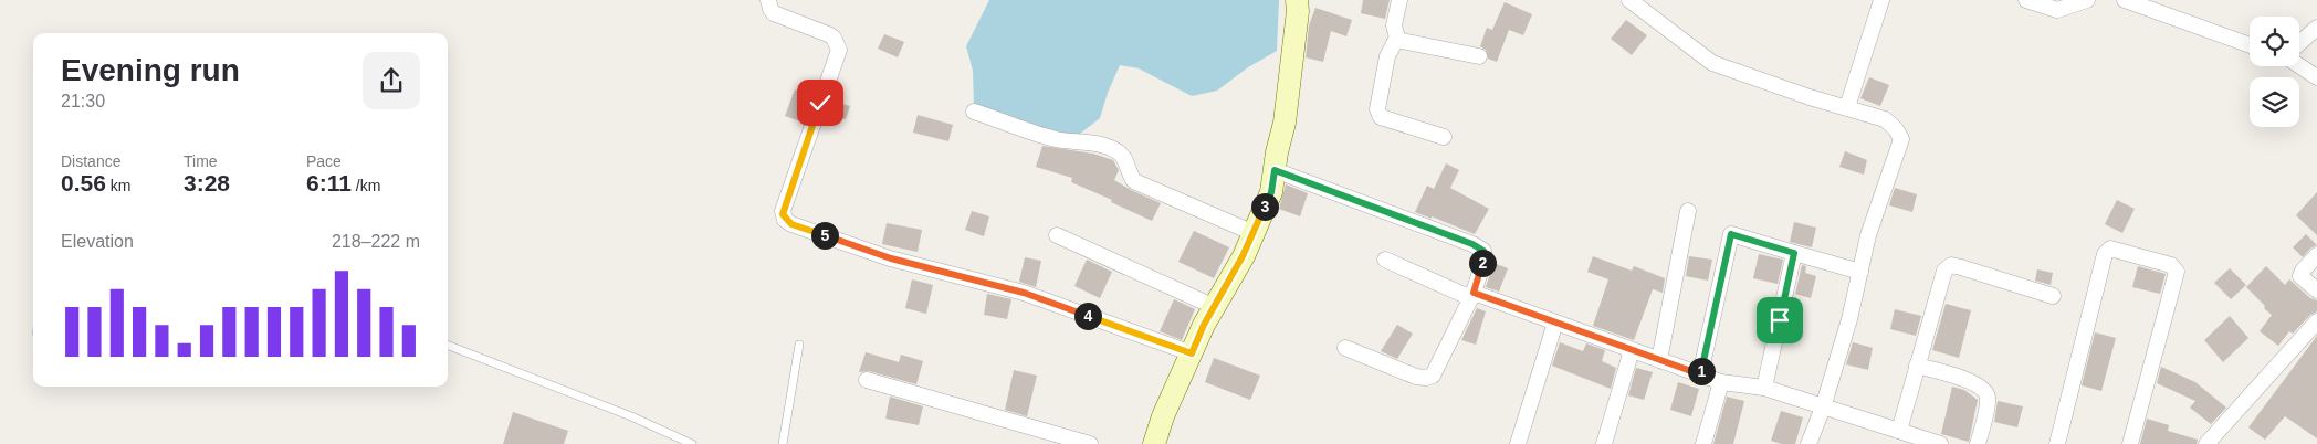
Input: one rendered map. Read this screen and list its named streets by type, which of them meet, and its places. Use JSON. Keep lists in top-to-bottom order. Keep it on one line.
{"page":{"heading":["Evening run","21:30"],"stats":[["Distance","0.56 km"],["Time","3:28"],["Pace","6:11 /km"]],"pins":["3","5","2","4","1"],"chart":["Elevation","218–222 m"]}}
